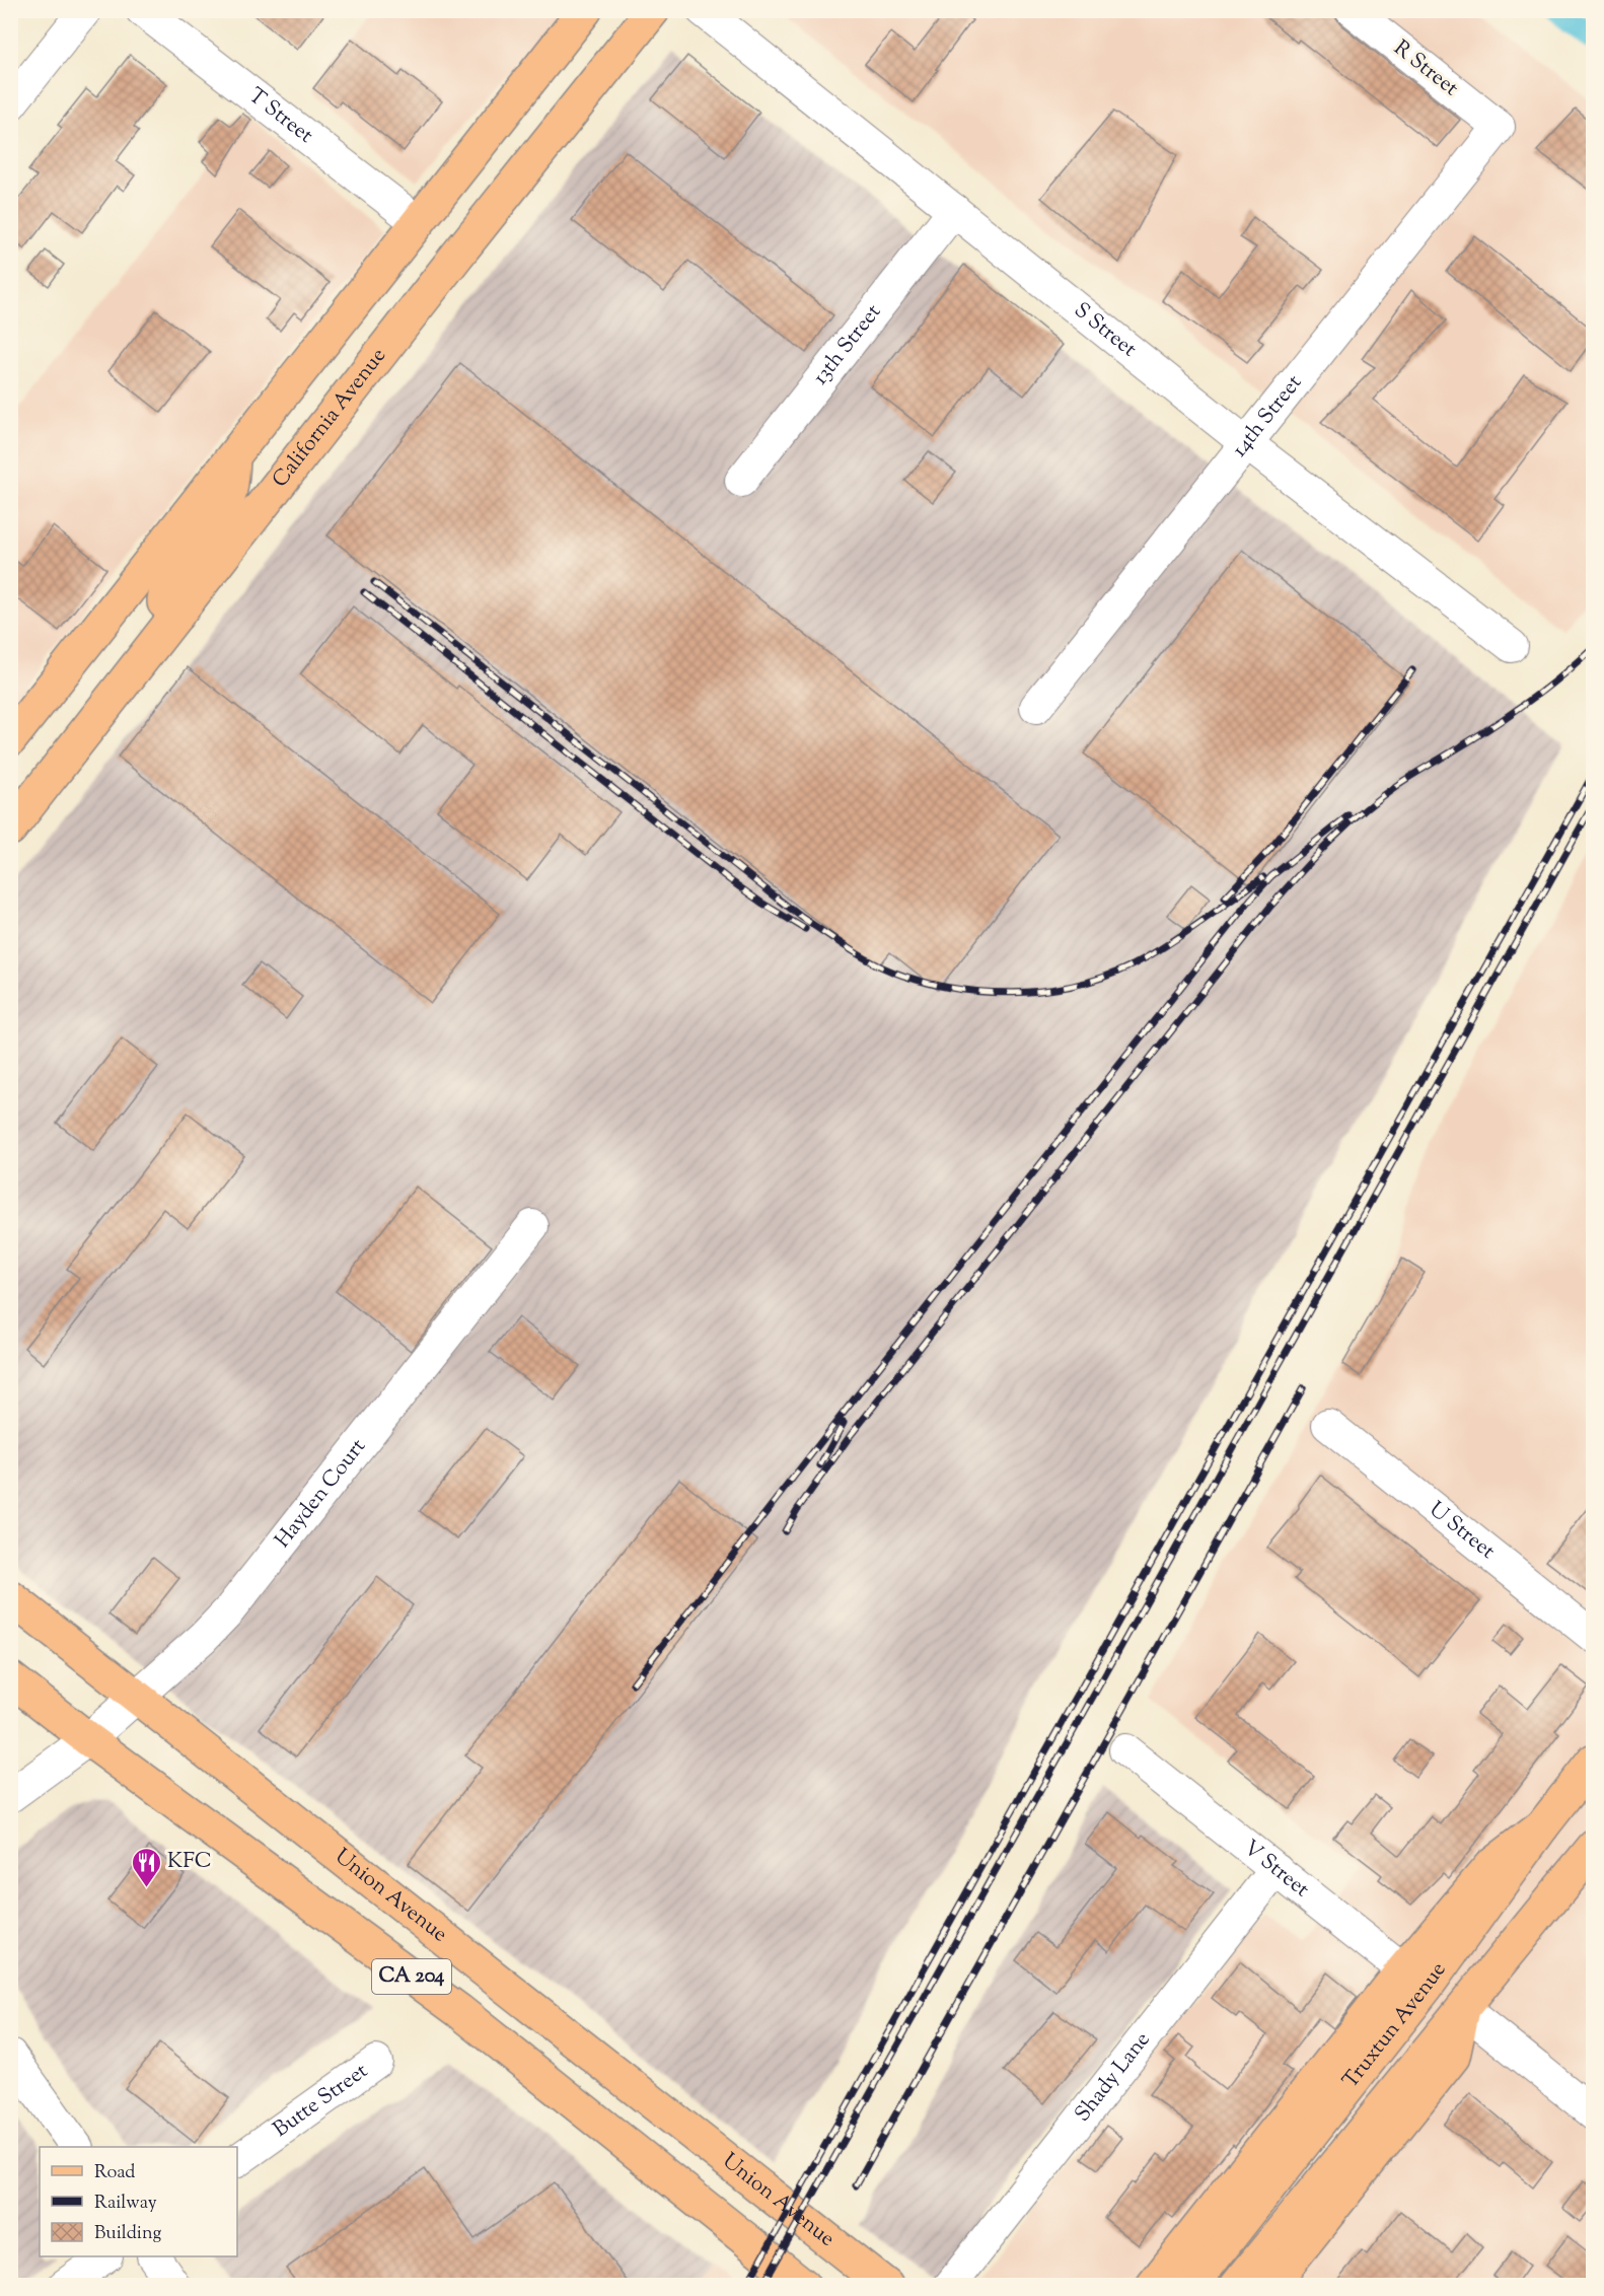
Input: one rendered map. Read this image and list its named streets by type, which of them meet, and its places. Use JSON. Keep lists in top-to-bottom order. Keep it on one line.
{"streets":{"main road":["California Avenue","Union Avenue","CA 204","Truxtun Avenue"],"street":["R Street","T Street","S Street","13th Street","14th Street","Hayden Court","U Street","V Street","Shady Lane","Butte Street"]},"crossings":[["R Street","14th Street"],["S Street","13th Street"],["S Street","14th Street"],["Hayden Court","Union Avenue"],["Hayden Court","CA 204"],["V Street","Truxtun Avenue"],["V Street","Shady Lane"]],"places":{"restaurant":["KFC"]},"legend":["Road","Railway","Building"]}
